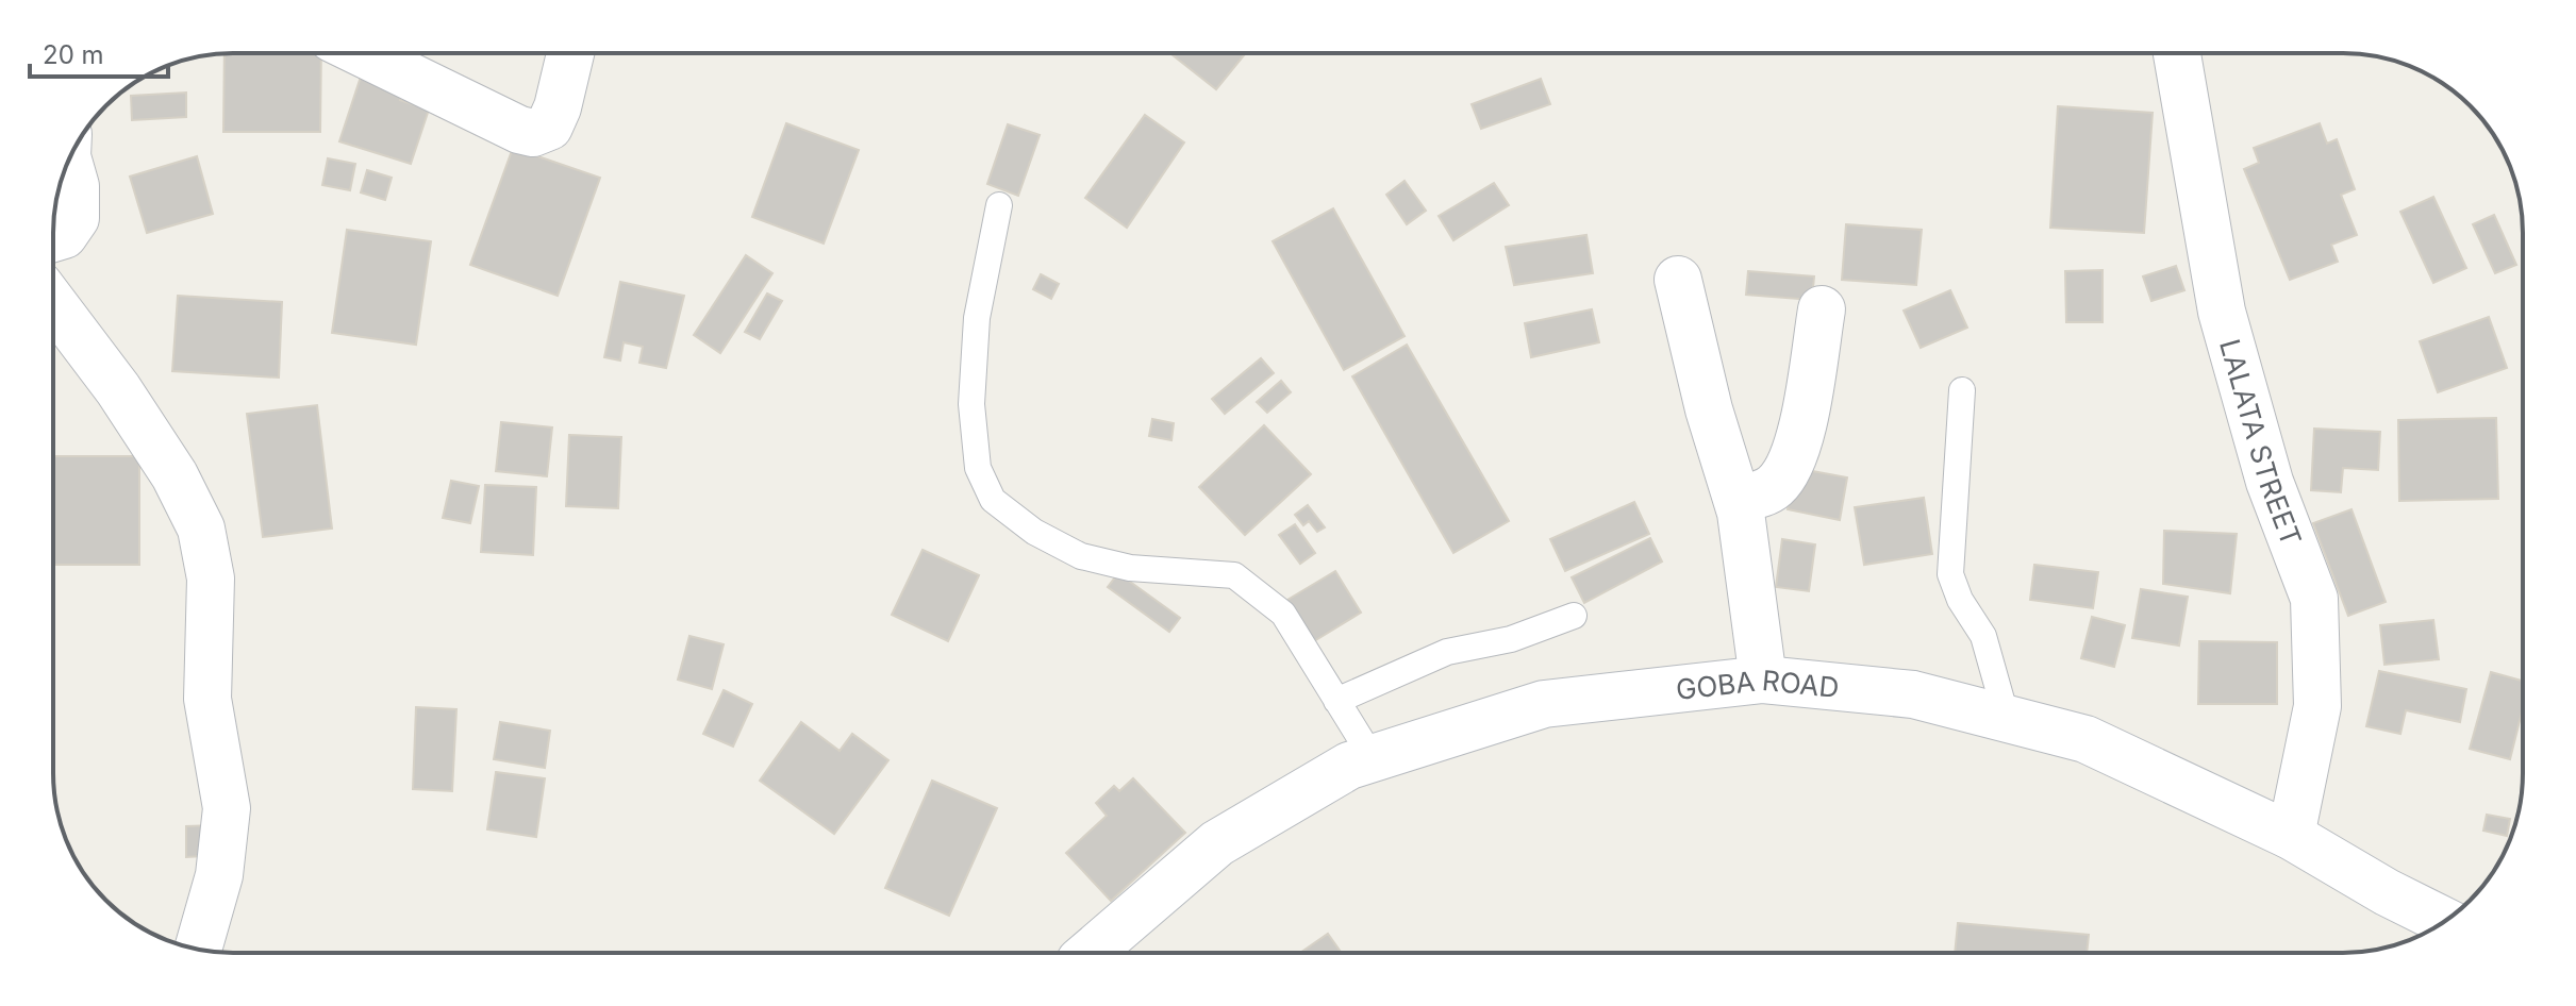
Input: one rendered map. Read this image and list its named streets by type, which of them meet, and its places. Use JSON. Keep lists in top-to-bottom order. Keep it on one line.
{"streets":{"street":["LALATA STREET","GOBA ROAD"]},"crossings":[["LALATA STREET","GOBA ROAD"]],"scale_bar":"20 m"}
